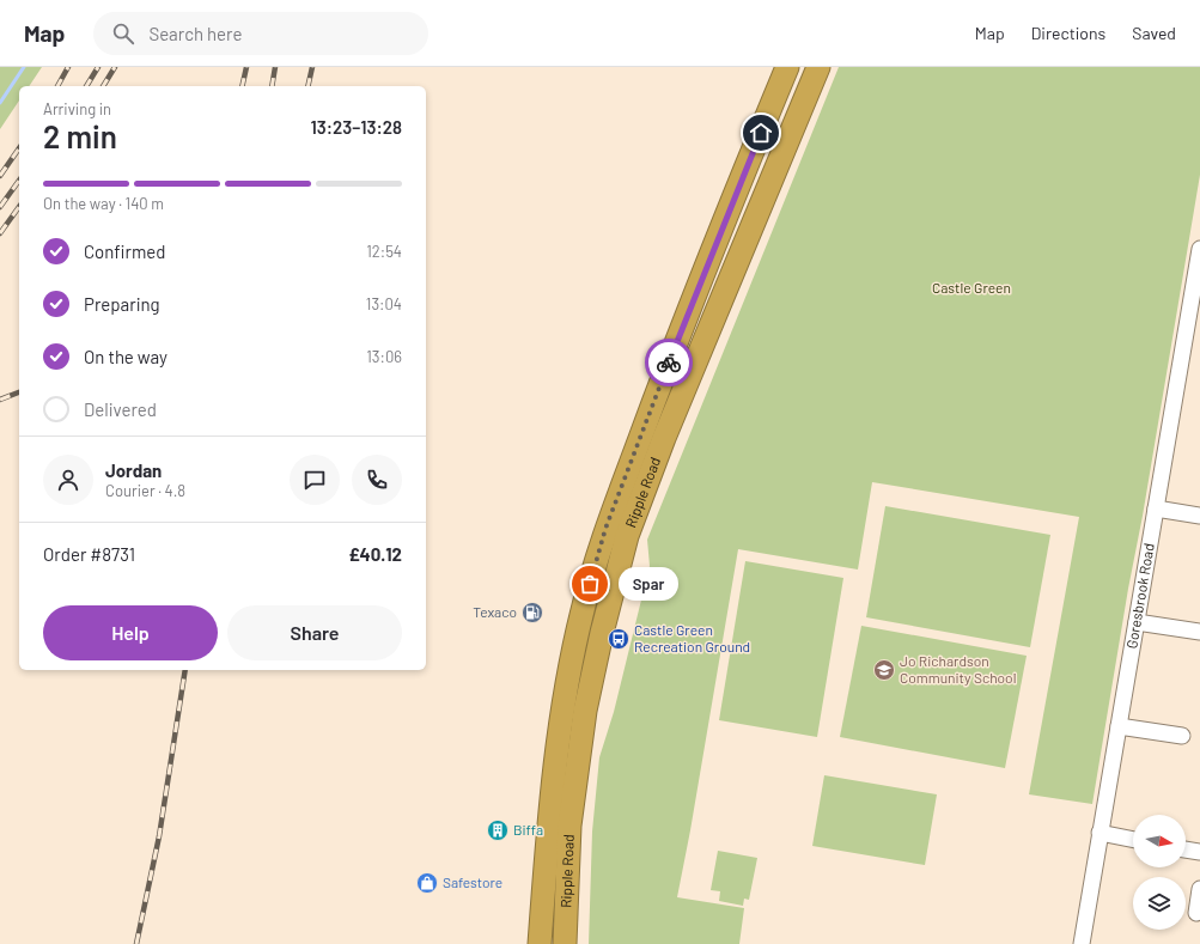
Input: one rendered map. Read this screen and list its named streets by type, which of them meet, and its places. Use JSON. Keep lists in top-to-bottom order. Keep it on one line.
{"streets":{"highway":["Ripple Road"],"street":["Goresbrook Road"]},"parks":["Castle Green"],"places":{"other":["Spar"],"fuel station":["Texaco"],"bus stop":["Castle Green Recreation Ground"],"school or university":["Jo Richardson Community School"],"building":["Biffa"],"shop":["Safestore"]},"north":"right","page":{"header":"Map","search":"Search here","nav":["Map","Directions","Saved"],"heading":["2 min","Arriving in","13:23–13:28"],"panel":["Jordan","Courier · 4.8","Order #8731","£40.12"],"bar":"On the way · 140 m","list":[["Confirmed","12:54"],["Preparing","13:04"],["On the way","13:06"],"Delivered"],"bubble":"Spar","buttons":["Help","Share"]}}
